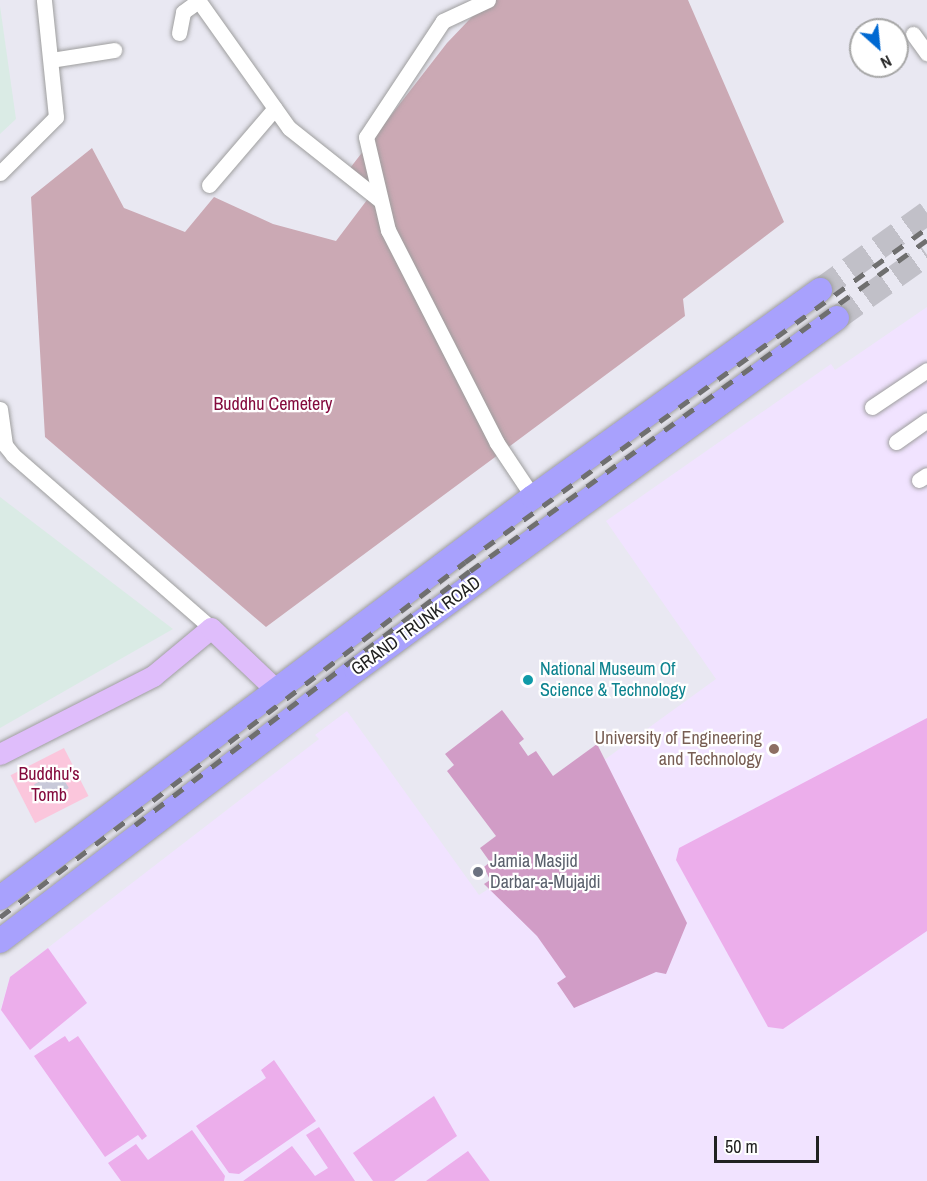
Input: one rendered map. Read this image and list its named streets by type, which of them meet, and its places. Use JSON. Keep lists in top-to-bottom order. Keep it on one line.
{"streets":{"main road":["GRAND TRUNK ROAD"]},"parks":["Buddhu Cemetery","Buddhu's Tomb"],"places":["National Museum Of Science & Technology","University of Engineering and Technology","Jamia Masjid Darbar-a-Mujajdi"],"scale_bar":"50 m","north":"bottom right"}
